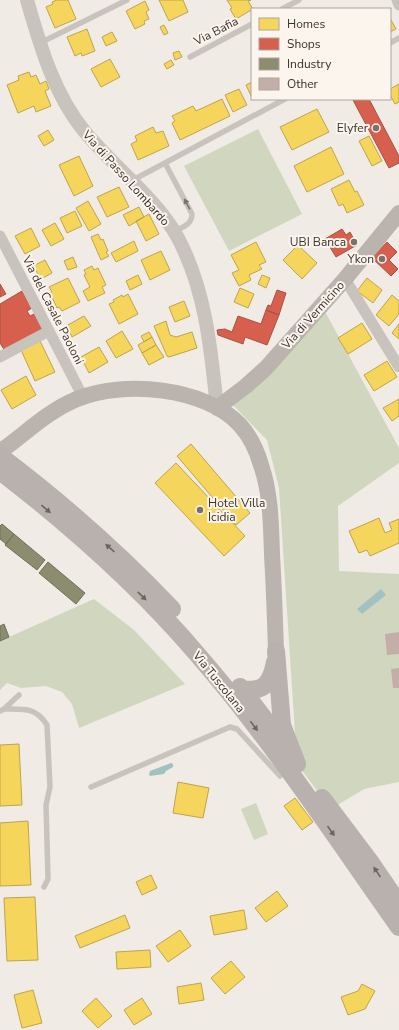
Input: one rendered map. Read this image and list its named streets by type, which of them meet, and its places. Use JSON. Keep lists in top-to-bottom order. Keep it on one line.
{"streets":{"main road":["Via di Vermicino","Via Tuscolana"],"street":["Via di Passo Lombardo","Via del Casale Paoloni"],"lane":["Via Bafia"]},"crossings":[["Via di Passo Lombardo","Via di Vermicino"]],"places":["Elyfer","UBI Banca","Ykon","Hotel Villa Icidia"],"legend":["Homes","Shops","Industry","Other"]}
